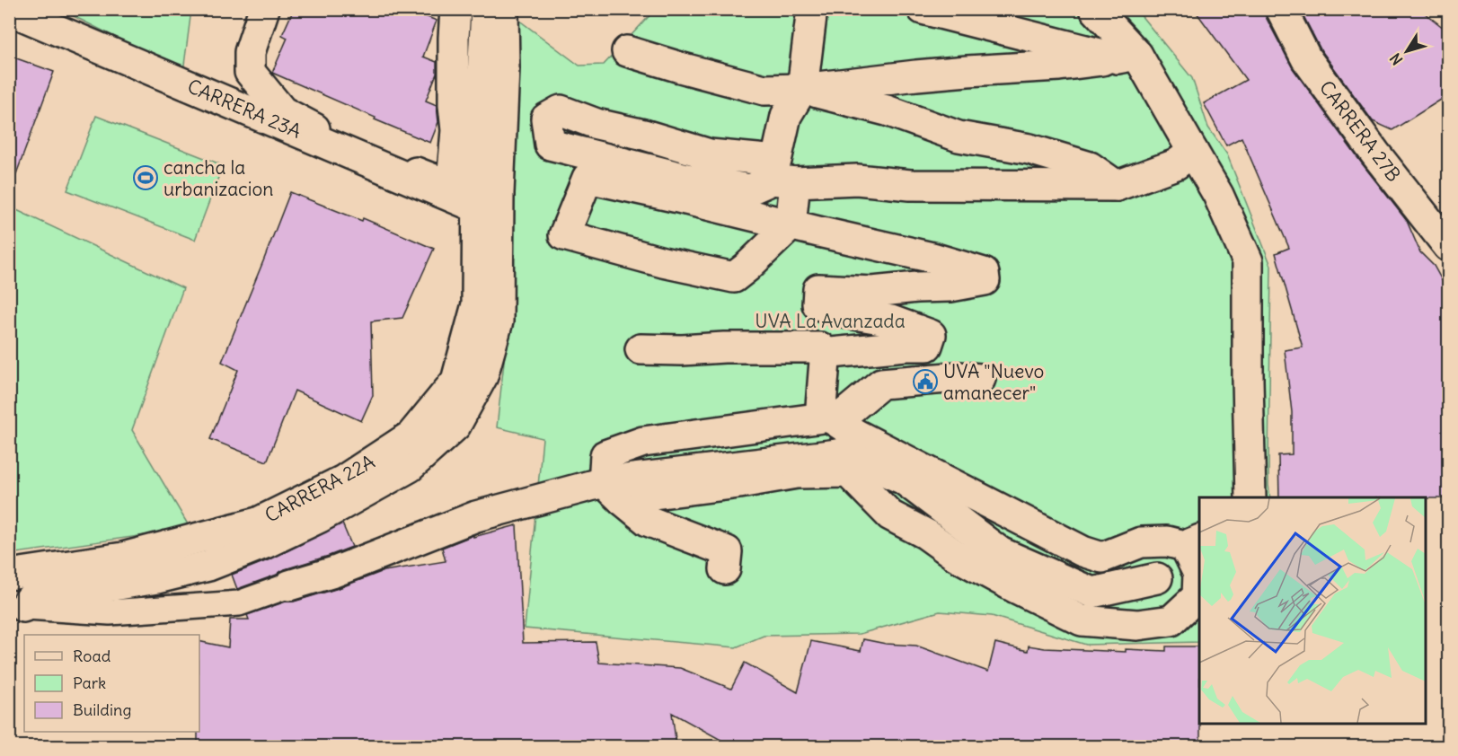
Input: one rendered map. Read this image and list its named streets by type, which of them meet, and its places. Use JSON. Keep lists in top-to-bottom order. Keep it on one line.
{"streets":{"street":["CARRERA 23A","CARRERA 27B","CARRERA 22A"]},"crossings":[["CARRERA 23A","CARRERA 22A"]],"parks":["UVA La Avanzada"],"places":{"sports":["cancha la urbanizacion"],"public building":["UVA \"Nuevo amanecer\""]},"legend":["Road","Park","Building"],"north":"bottom left"}
